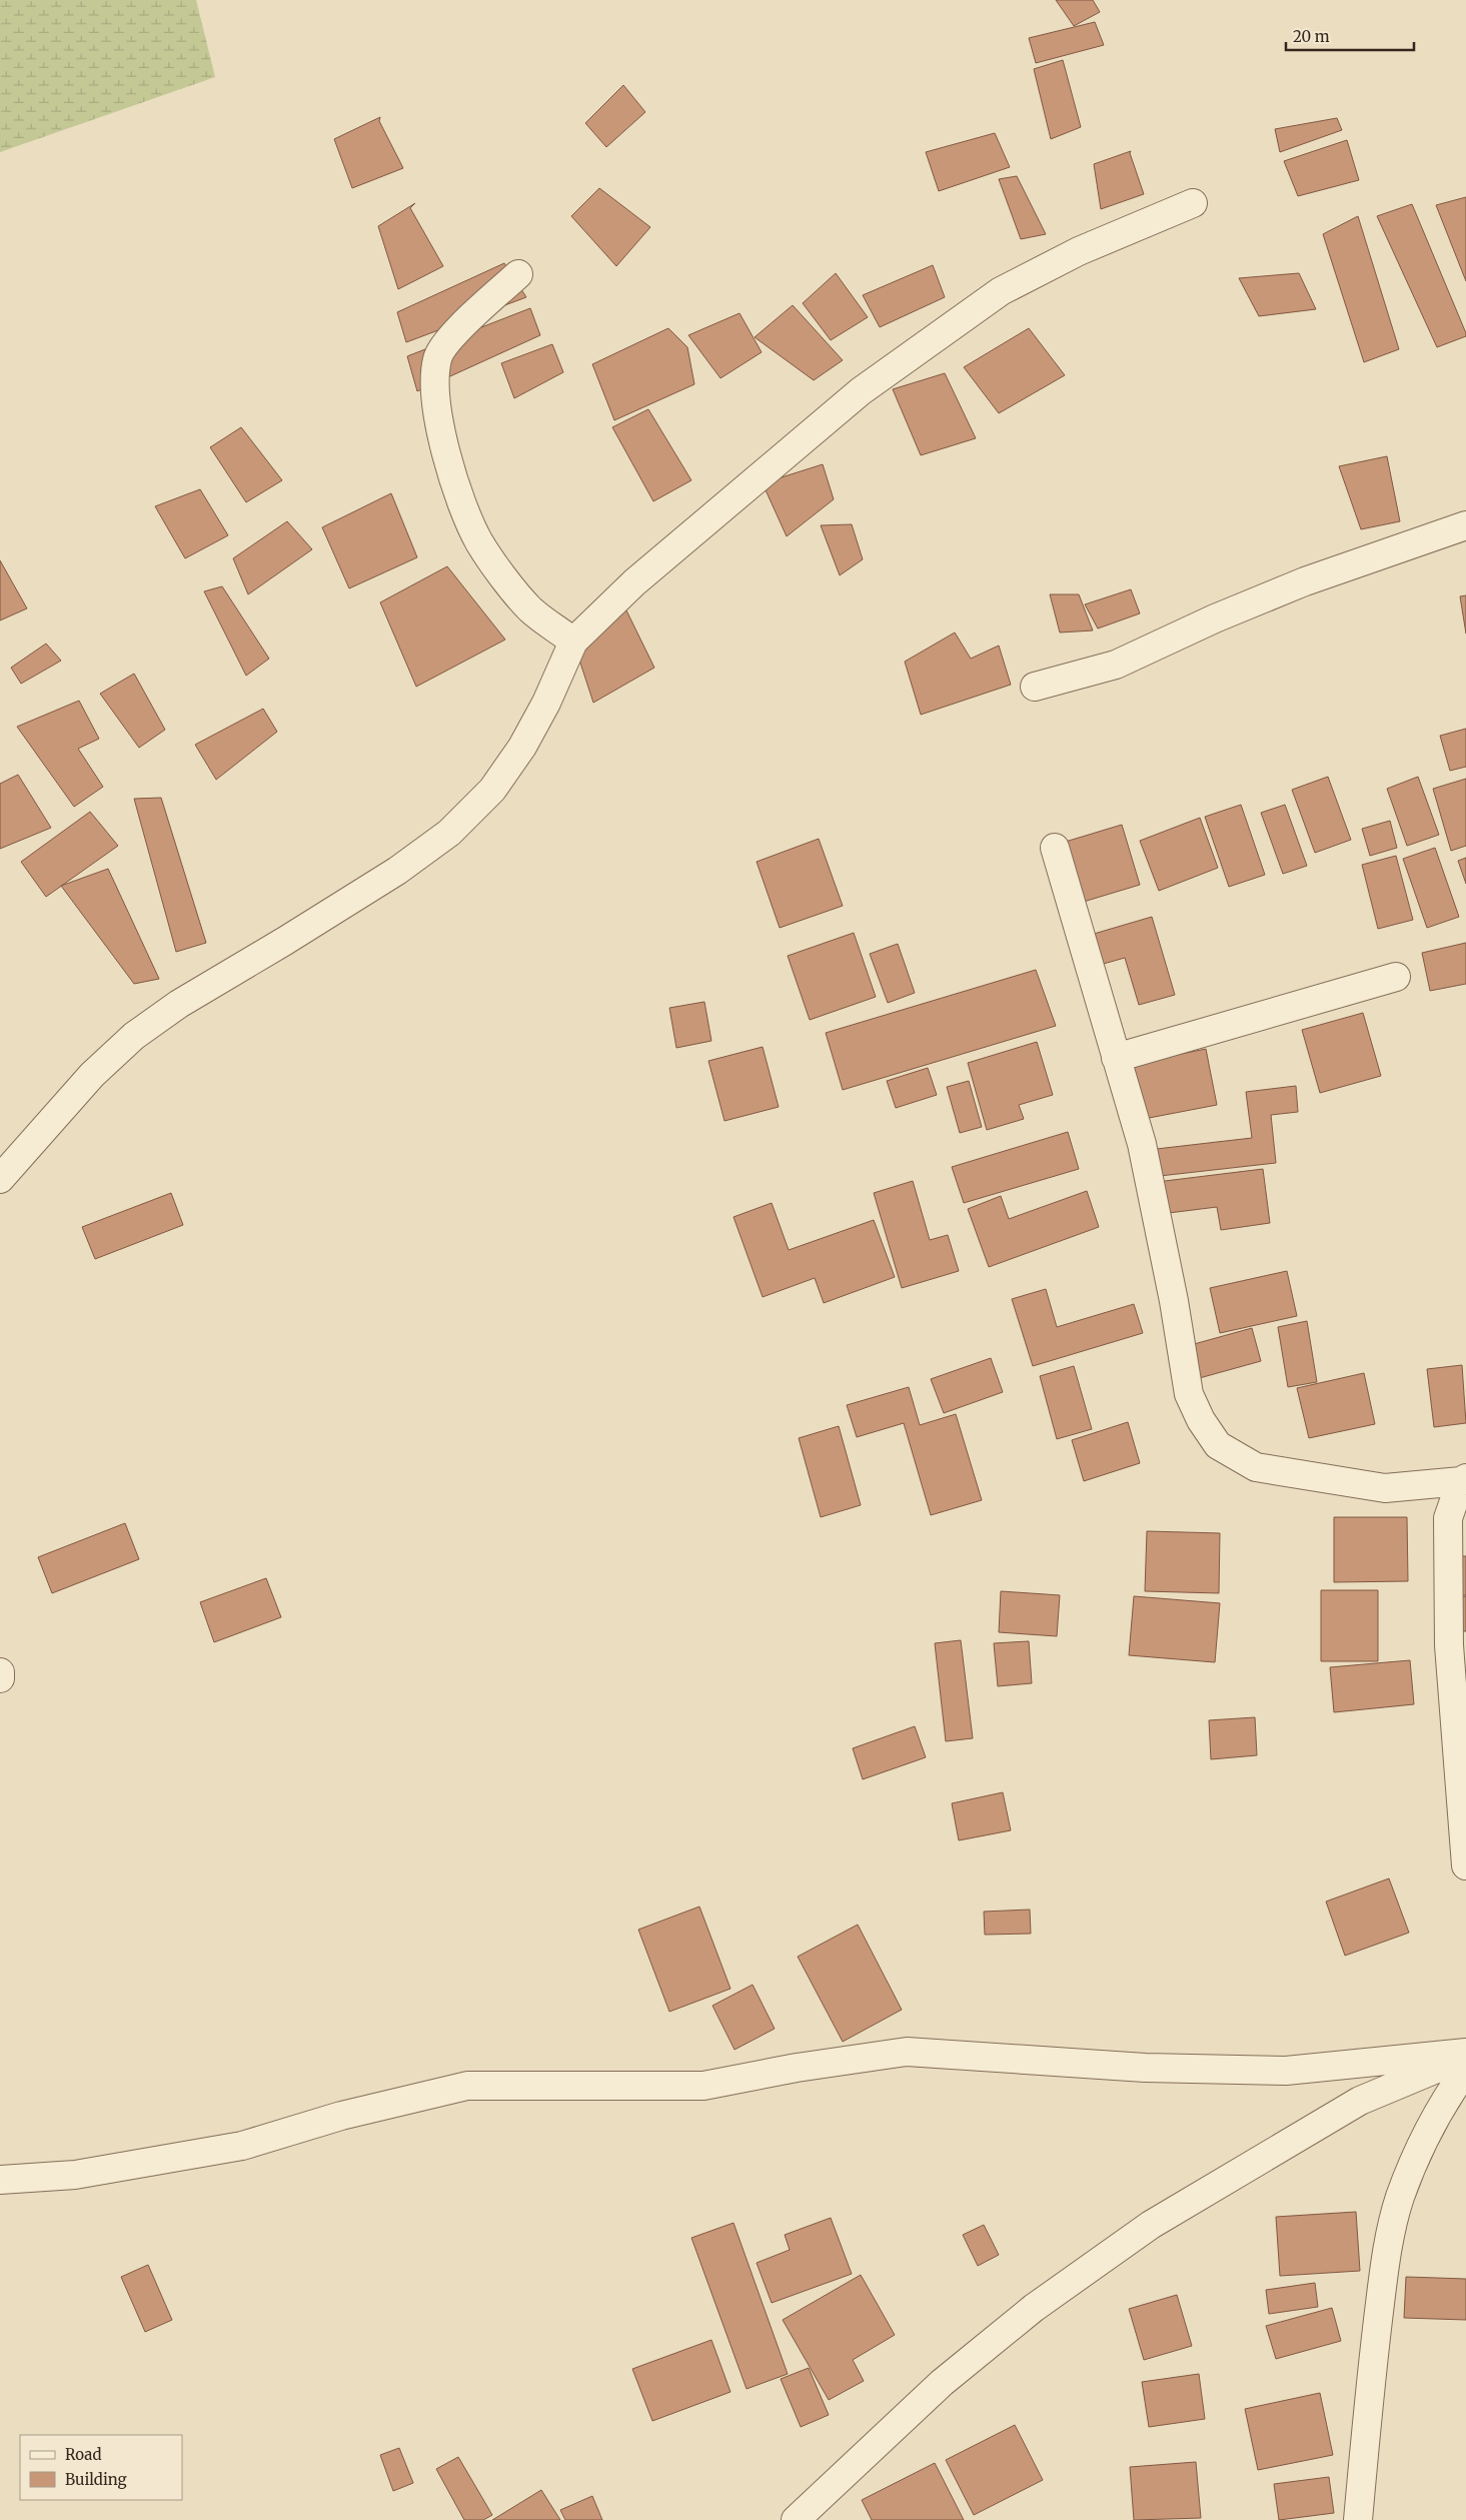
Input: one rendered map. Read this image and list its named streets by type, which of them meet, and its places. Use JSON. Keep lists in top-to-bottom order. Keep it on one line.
{"legend":["Road","Building"],"scale_bar":"20 m"}
